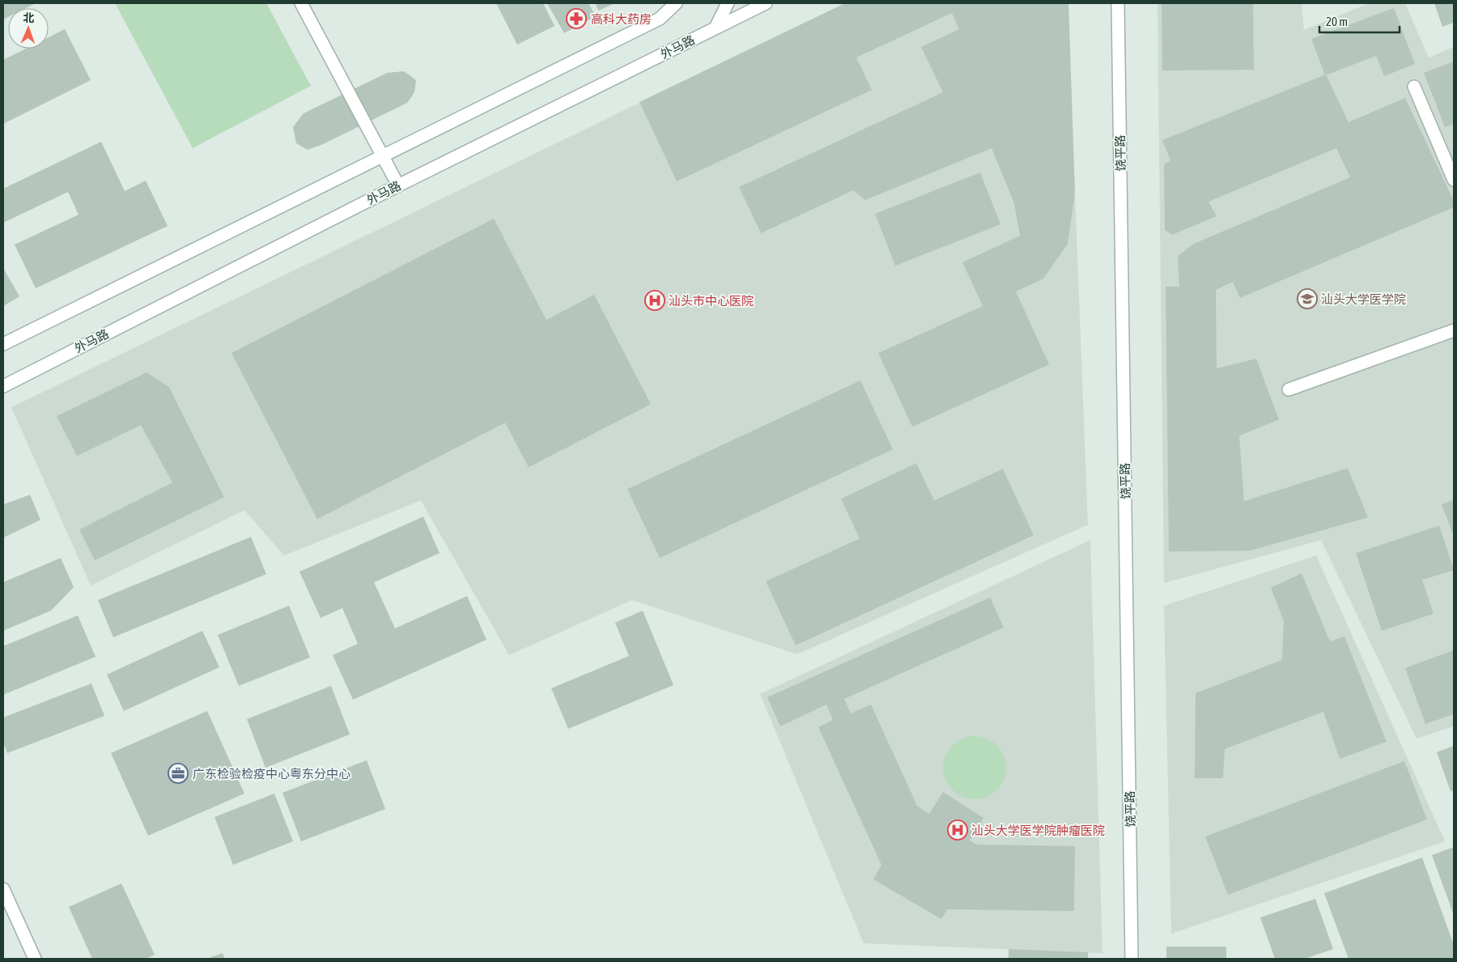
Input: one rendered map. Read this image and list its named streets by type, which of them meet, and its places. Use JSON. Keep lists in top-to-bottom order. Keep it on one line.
{"streets":{"street":["外马路","饶平路"]},"places":{"pharmacy":["高科大药房"],"school or university":["汕头大学医学院"],"hospital":["汕头市中心医院","汕头大学医学院肿瘤医院"],"office":["广东检验检疫中心粤东分中心"]},"scale_bar":"20 m","north":"top"}
